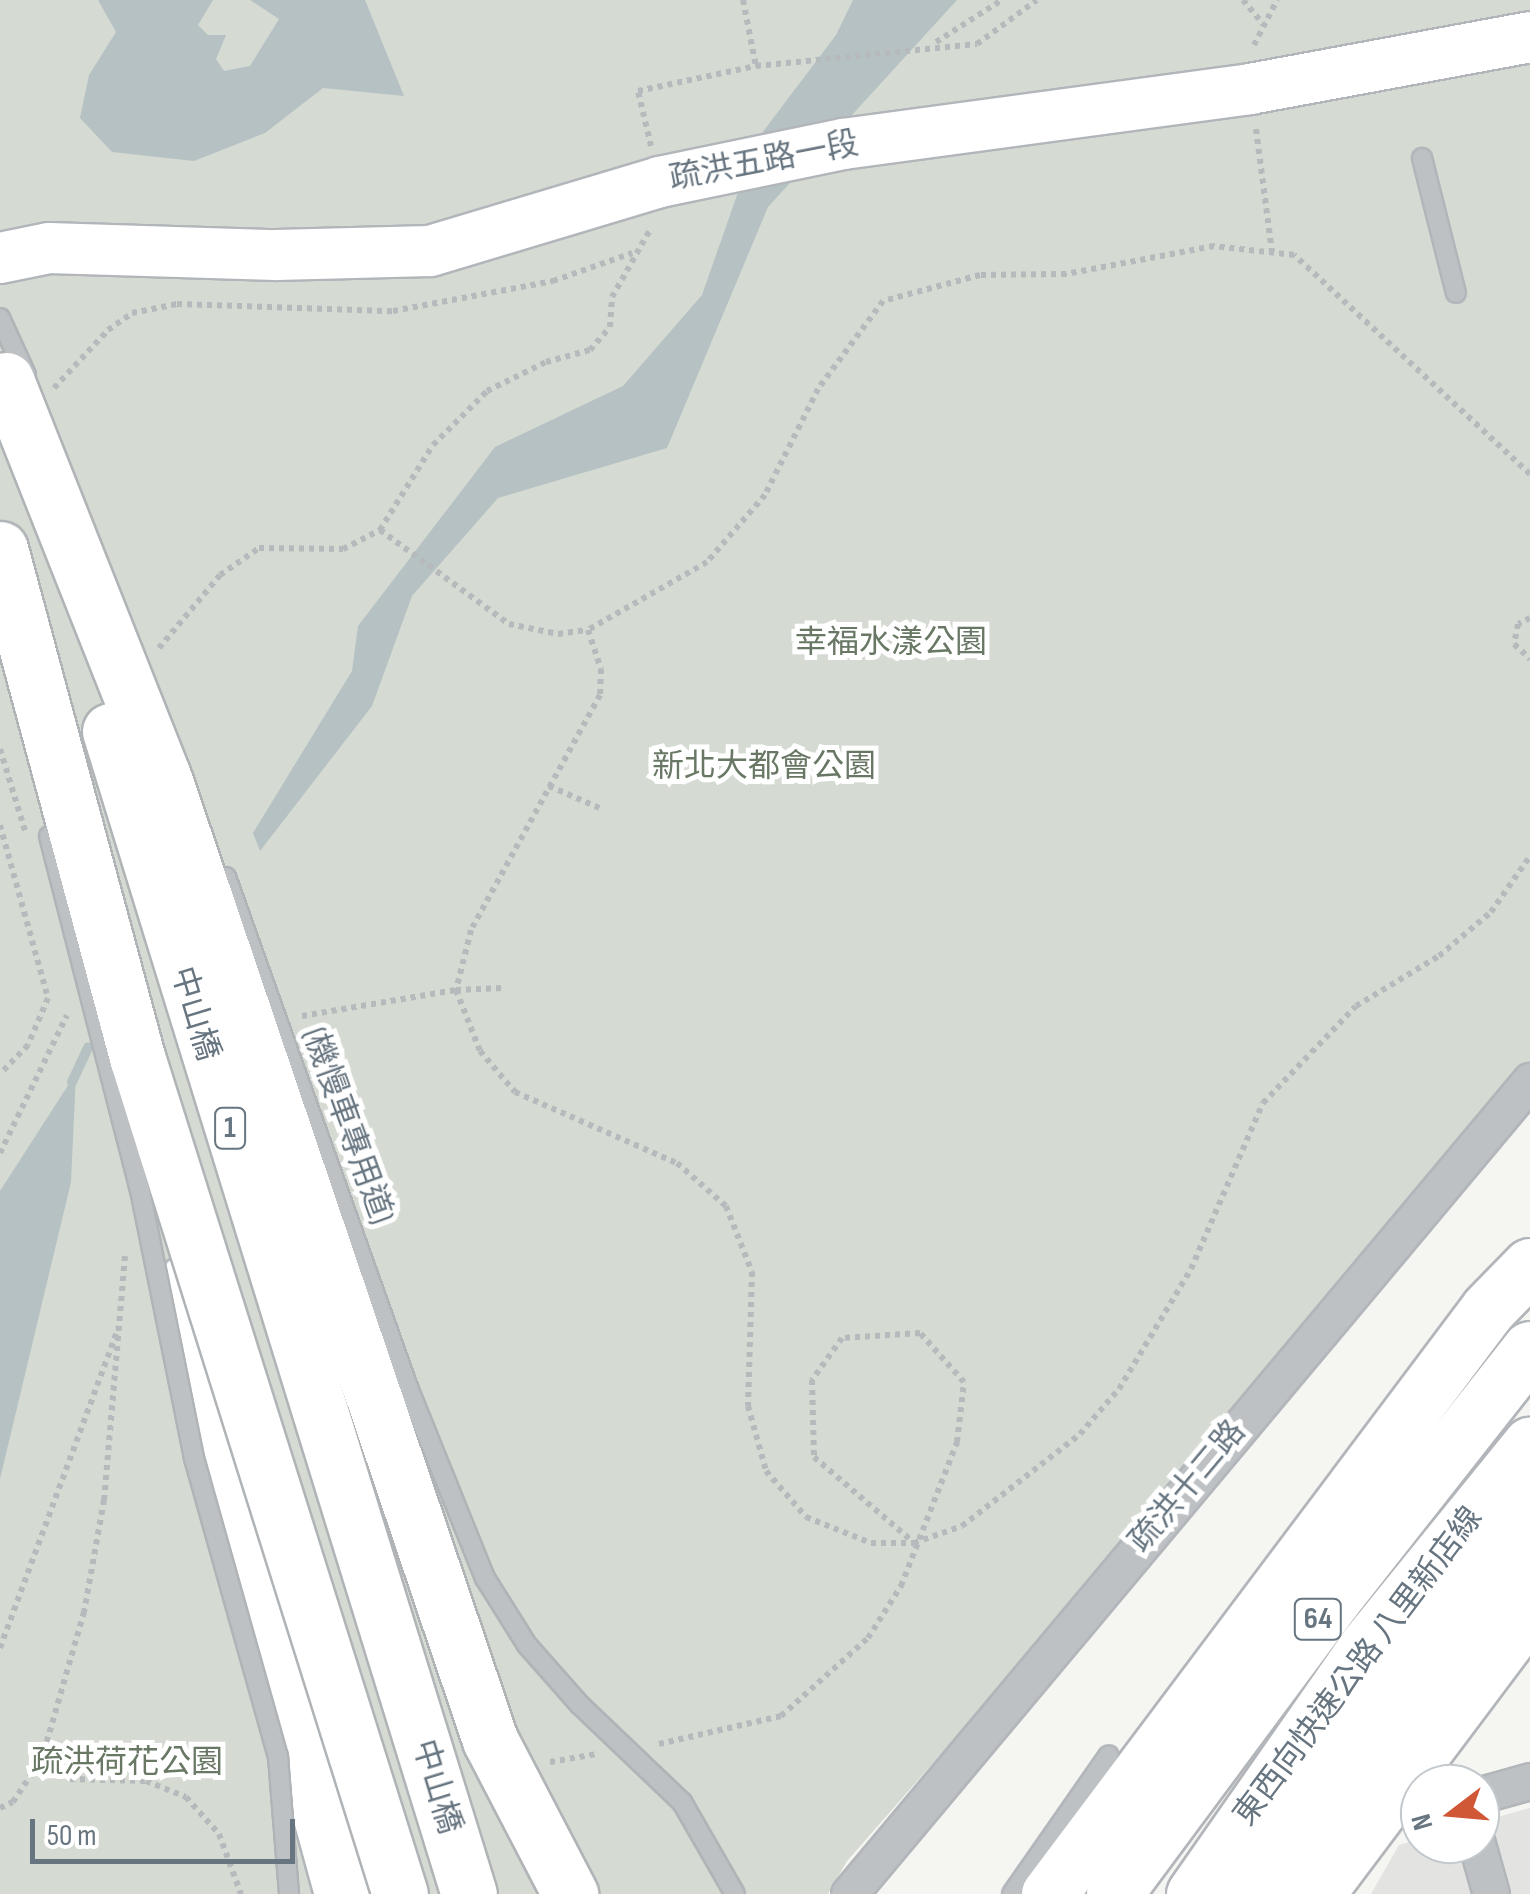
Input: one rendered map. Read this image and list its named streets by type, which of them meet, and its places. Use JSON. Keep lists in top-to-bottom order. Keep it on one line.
{"streets":{"highway":["中山橋","1","64","東西向快速公路 八里新店線"],"street":["疏洪五路一段","疏洪十二路"],"lane":["(機慢車專用道)"]},"parks":["幸福水漾公園","新北大都會公園","疏洪荷花公園"],"scale_bar":"50 m","north":"left"}
